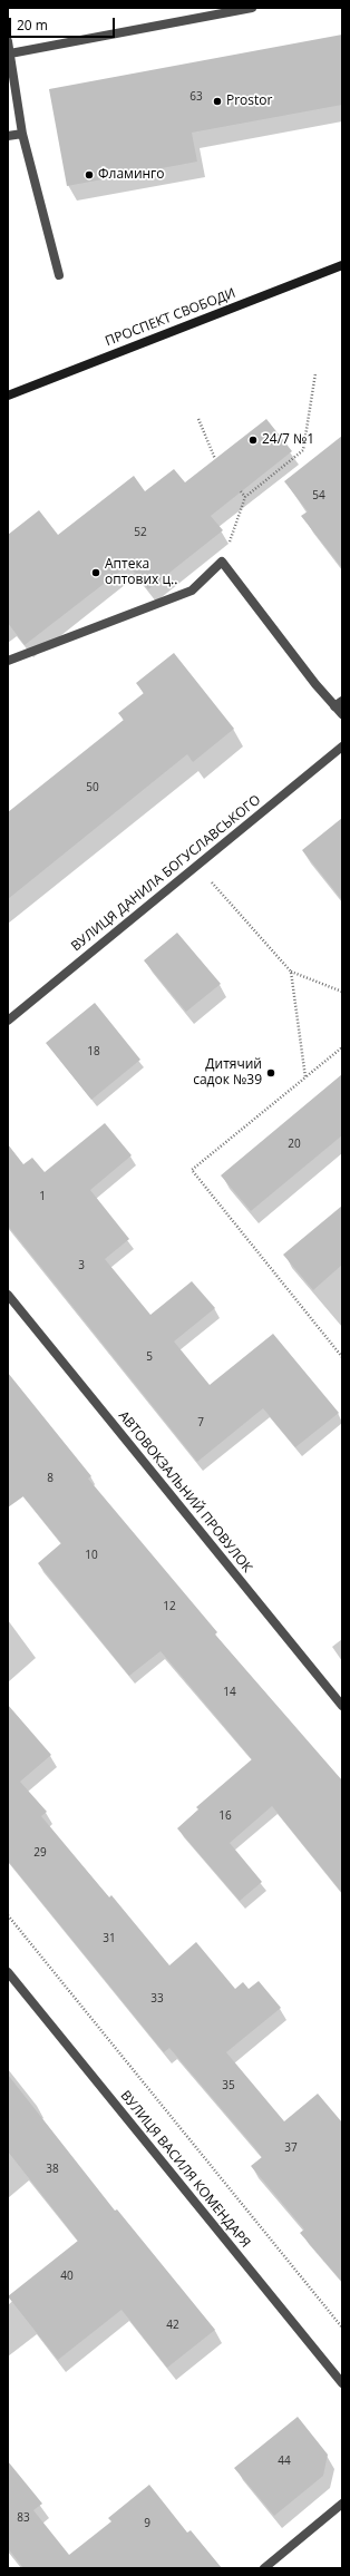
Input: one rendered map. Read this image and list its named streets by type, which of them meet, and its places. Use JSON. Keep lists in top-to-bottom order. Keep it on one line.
{"streets":{"main road":["ПРОСПЕКТ СВОБОДИ"],"street":["ВУЛИЦЯ ДАНИЛА БОГУСЛАВСЬКОГО","АВТОВОКЗАЛЬНИЙ ПРОВУЛОК","ВУЛИЦЯ ВАСИЛЯ КОМЕНДАРЯ"]},"places":["Prostor","Фламинго","24/7 №1","Аптека оптових ц‥","Дитячий садок №39"],"house_numbers":["63","54","52","50","18","20","1","3","5","7","8","10","12","14","16","29","31","33","35","37","38","40","42","44","83","9"],"scale_bar":"20 m"}
